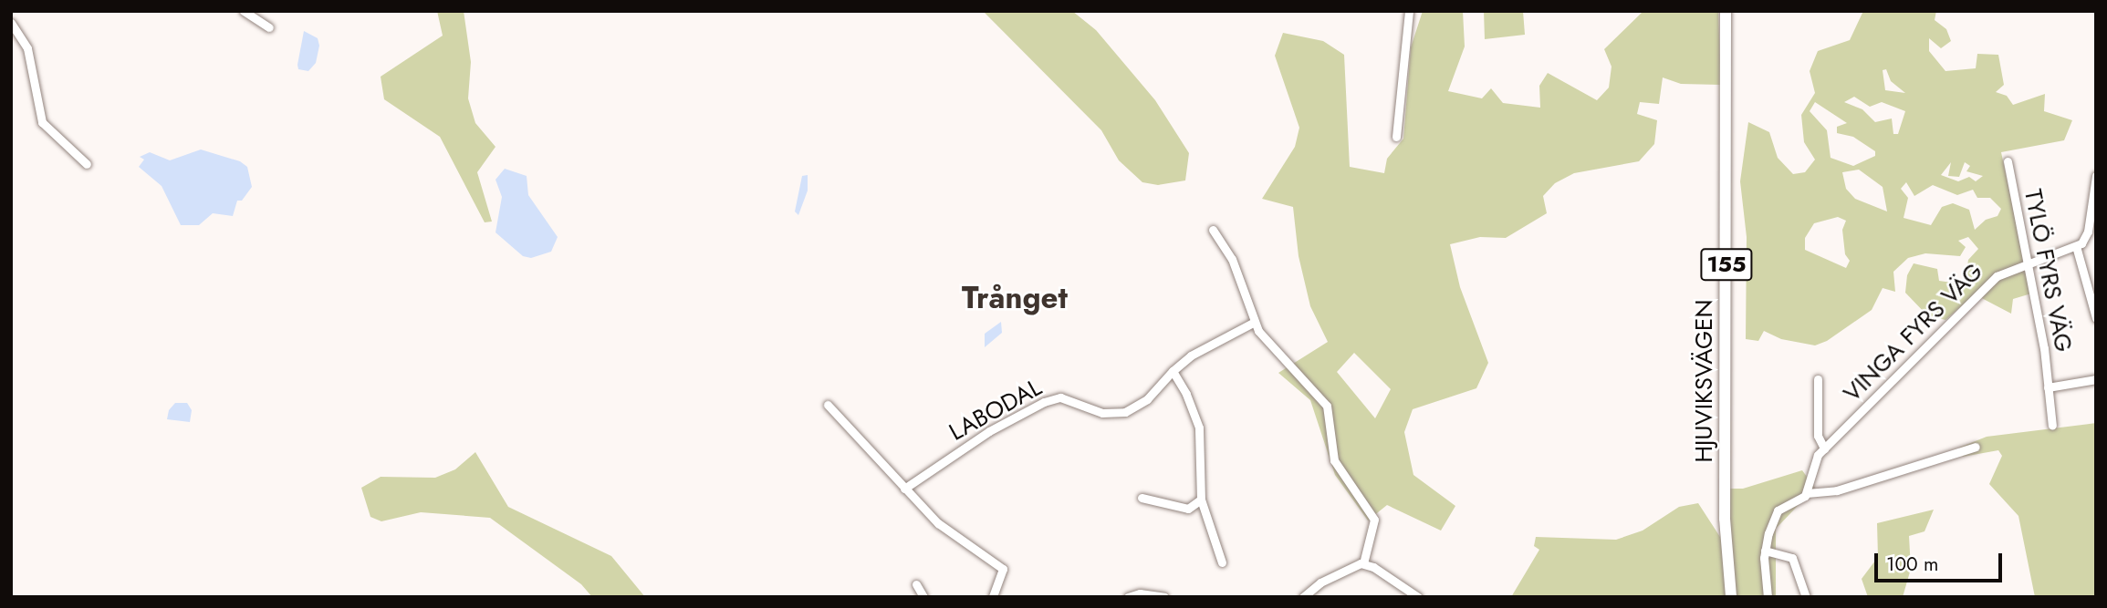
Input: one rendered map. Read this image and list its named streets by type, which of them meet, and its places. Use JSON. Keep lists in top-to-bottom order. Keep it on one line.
{"streets":{"main road":["155","HJUVIKSVÄGEN"],"street":["TYLÖ FYRS VÄG","VINGA FYRS VÄG","LABODAL"]},"crossings":[["TYLÖ FYRS VÄG","VINGA FYRS VÄG"]],"districts":["Trånget"],"scale_bar":"100 m"}
